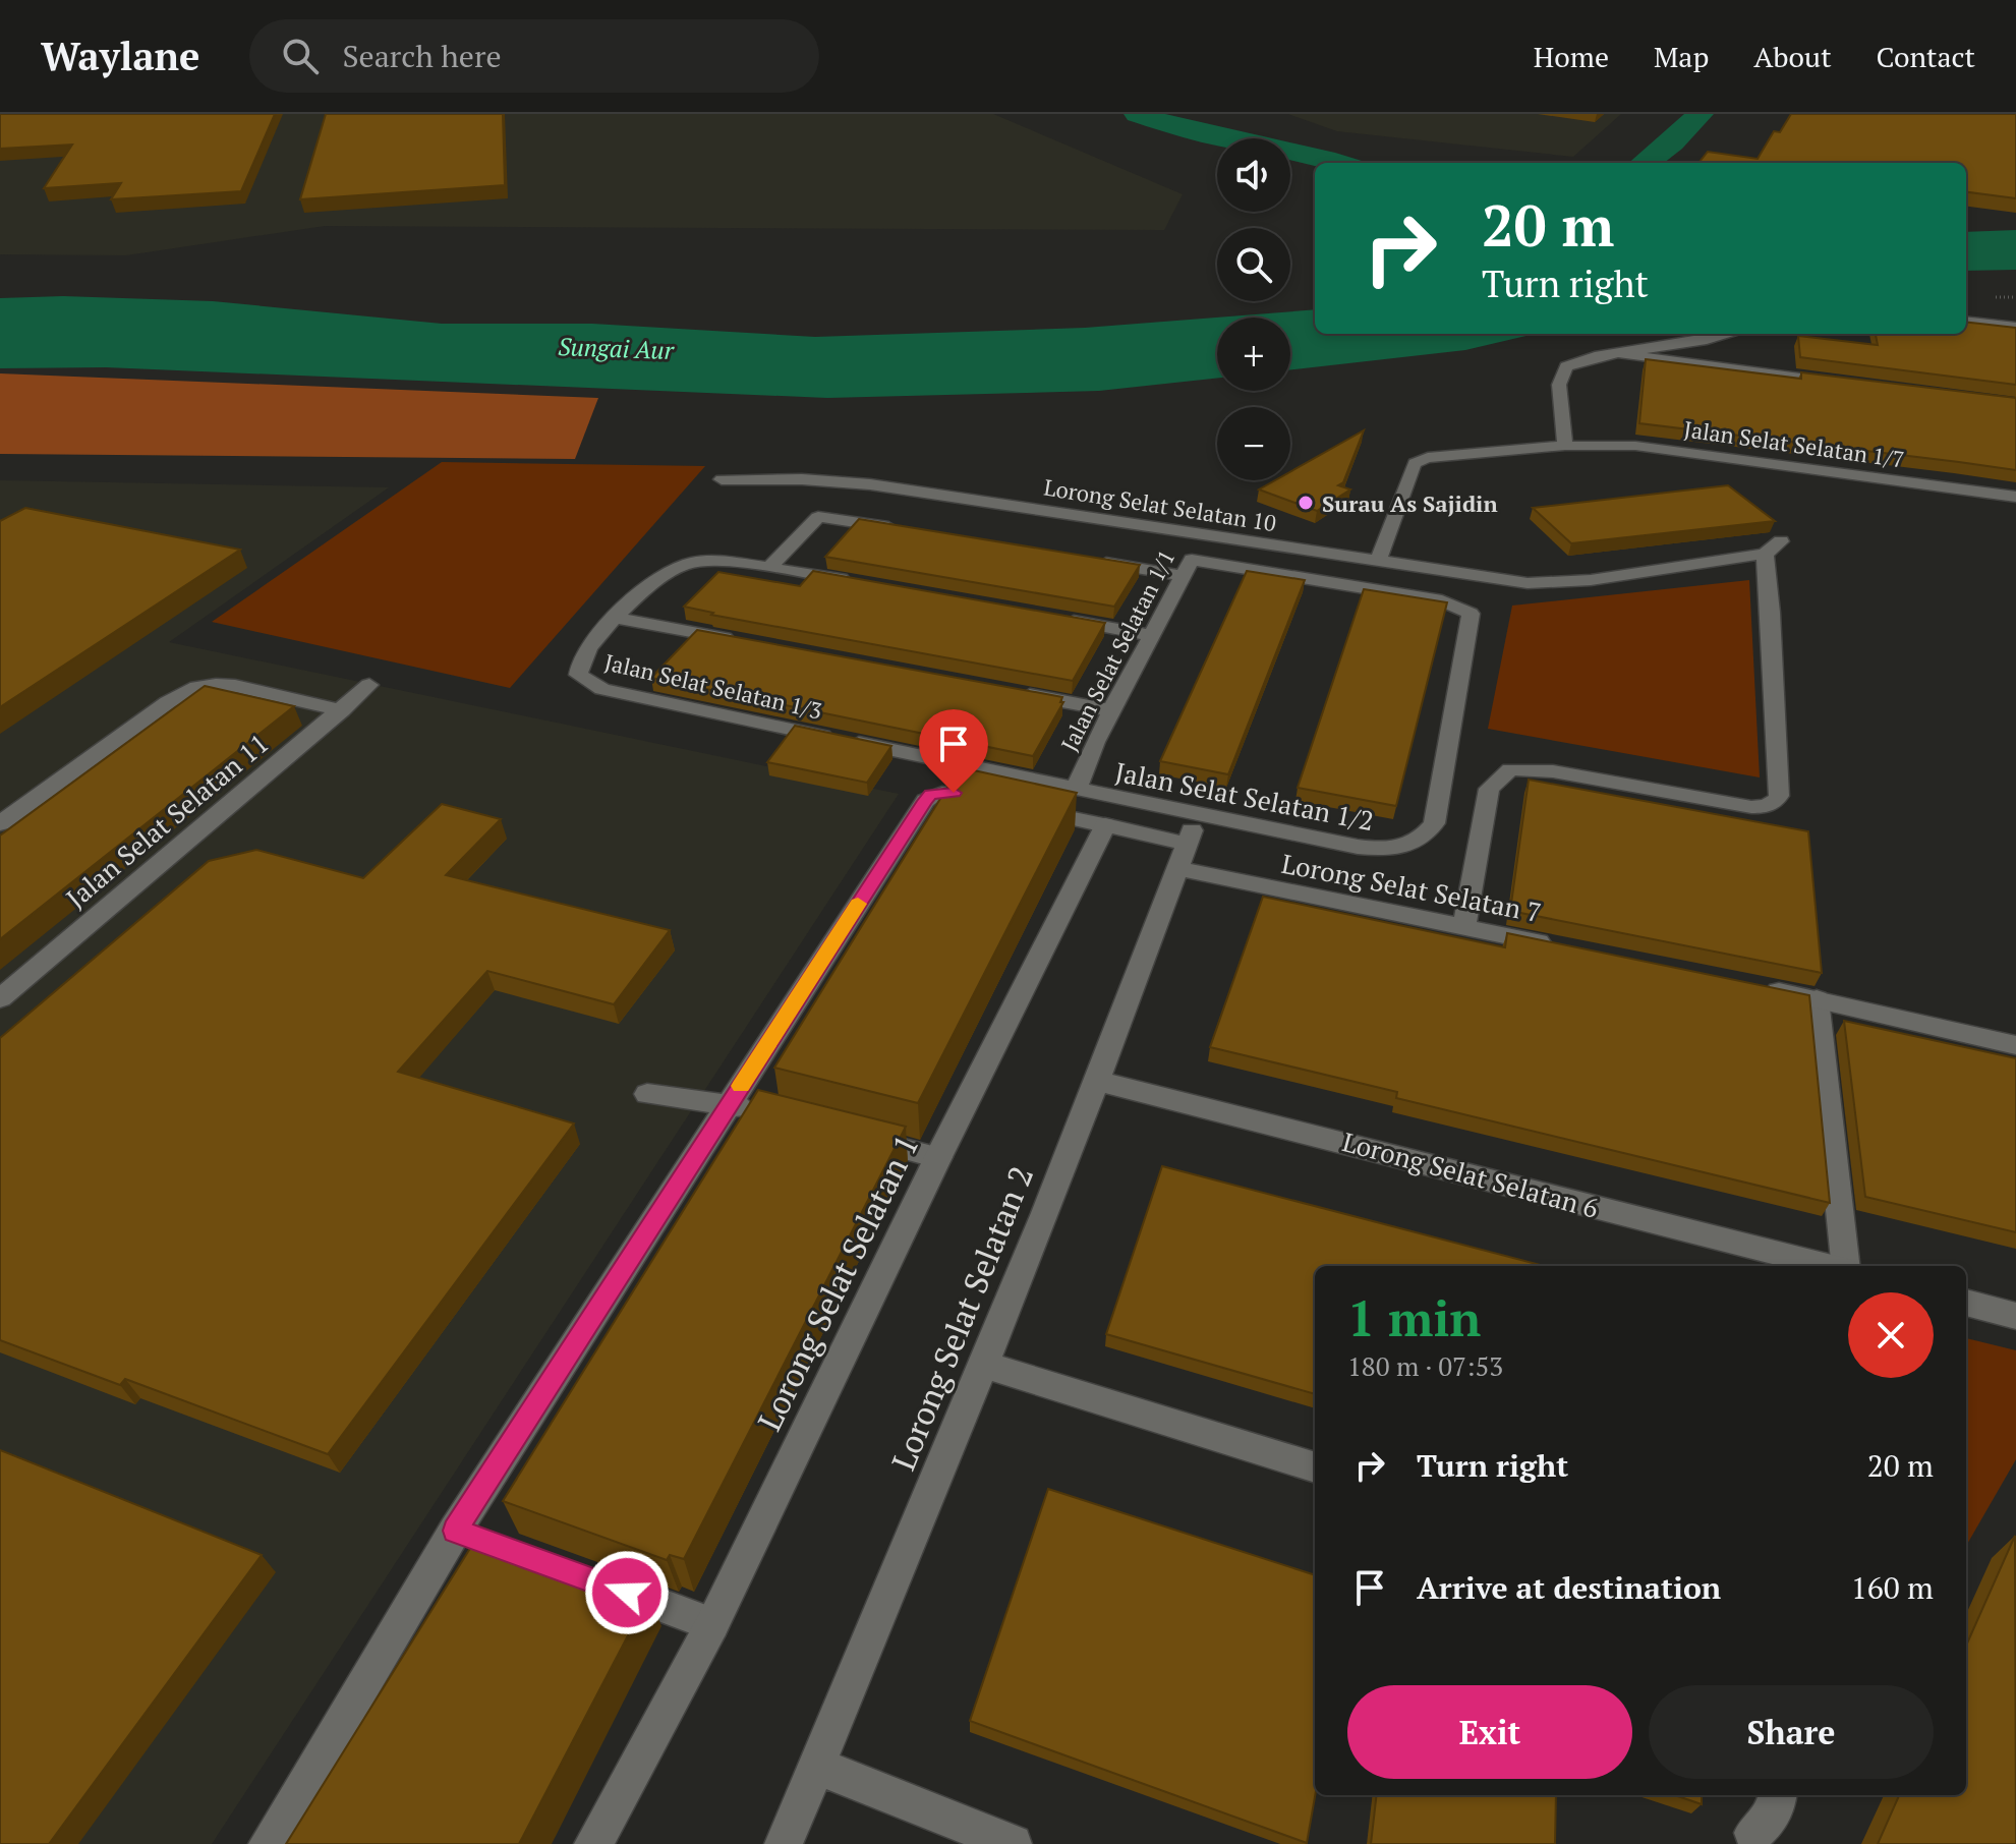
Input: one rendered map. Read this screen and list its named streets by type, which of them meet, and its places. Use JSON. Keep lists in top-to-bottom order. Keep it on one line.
{"streets":{"street":["Jalan Selat Selatan 1/7","Lorong Selat Selatan 10","Jalan Selat Selatan 1/1","Jalan Selat Selatan 1/3","Jalan Selat Selatan 1/2","Jalan Selat Selatan 11","Lorong Selat Selatan 7","Lorong Selat Selatan 6","Lorong Selat Selatan 1","Lorong Selat Selatan 2"]},"crossings":[["Jalan Selat Selatan 1/7","Lorong Selat Selatan 10"],["Lorong Selat Selatan 10","Jalan Selat Selatan 1/1"],["Lorong Selat Selatan 10","Lorong Selat Selatan 7"],["Jalan Selat Selatan 1/1","Jalan Selat Selatan 1/3"],["Jalan Selat Selatan 1/1","Jalan Selat Selatan 1/2"],["Jalan Selat Selatan 1/3","Jalan Selat Selatan 1/2"],["Jalan Selat Selatan 1/2","Lorong Selat Selatan 2"],["Lorong Selat Selatan 7","Lorong Selat Selatan 2"],["Lorong Selat Selatan 6","Lorong Selat Selatan 2"]],"water":["Sungai Aur"],"places":["Surau As Sajidin"],"page":{"header":"Waylane","search":"Search here","nav":["Home","Map","About","Contact"],"map_buttons":["+","−"],"turn":["20 m","Turn right"],"heading":["1 min","180 m · 07:53"],"list":[{"name":"Turn right","value":"20 m"},{"name":"Arrive at destination","value":"160 m"}],"buttons":["Exit","Share"]}}
